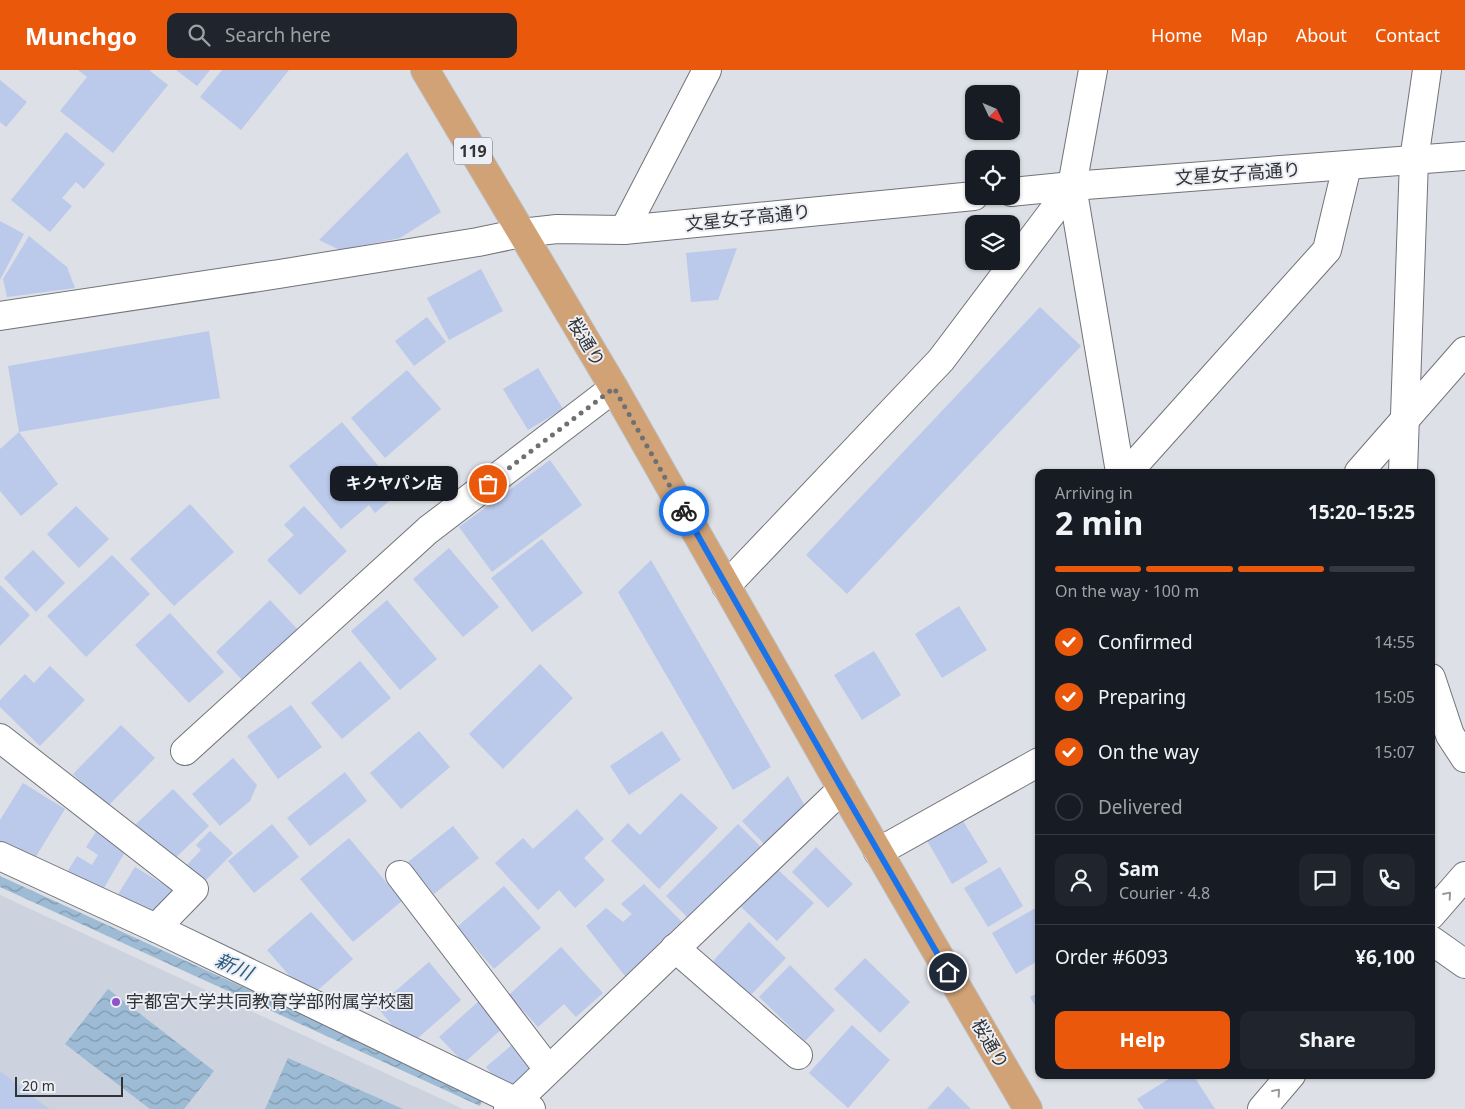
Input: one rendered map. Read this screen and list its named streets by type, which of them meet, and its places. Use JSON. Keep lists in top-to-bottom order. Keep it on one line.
{"streets":{"highway":["119","桜通り"],"street":["文星女子高通り"]},"crossings":[["文星女子高通り","桜通り"]],"water":["新川"],"places":["キクヤパン店","宇都宮大学共同教育学部附属学校園"],"scale_bar":"20 m","north":"bottom right","page":{"header":"Munchgo","search":"Search here","nav":["Home","Map","About","Contact"],"bubble":"キクヤパン店","heading":["2 min","Arriving in","15:20–15:25"],"panel":["Sam","Courier · 4.8","Order #6093","¥6,100"],"bar":"On the way · 100 m","list":[["Confirmed","14:55"],["Preparing","15:05"],["On the way","15:07"],"Delivered"],"buttons":["Help","Share"],"scale":"20 m"}}
